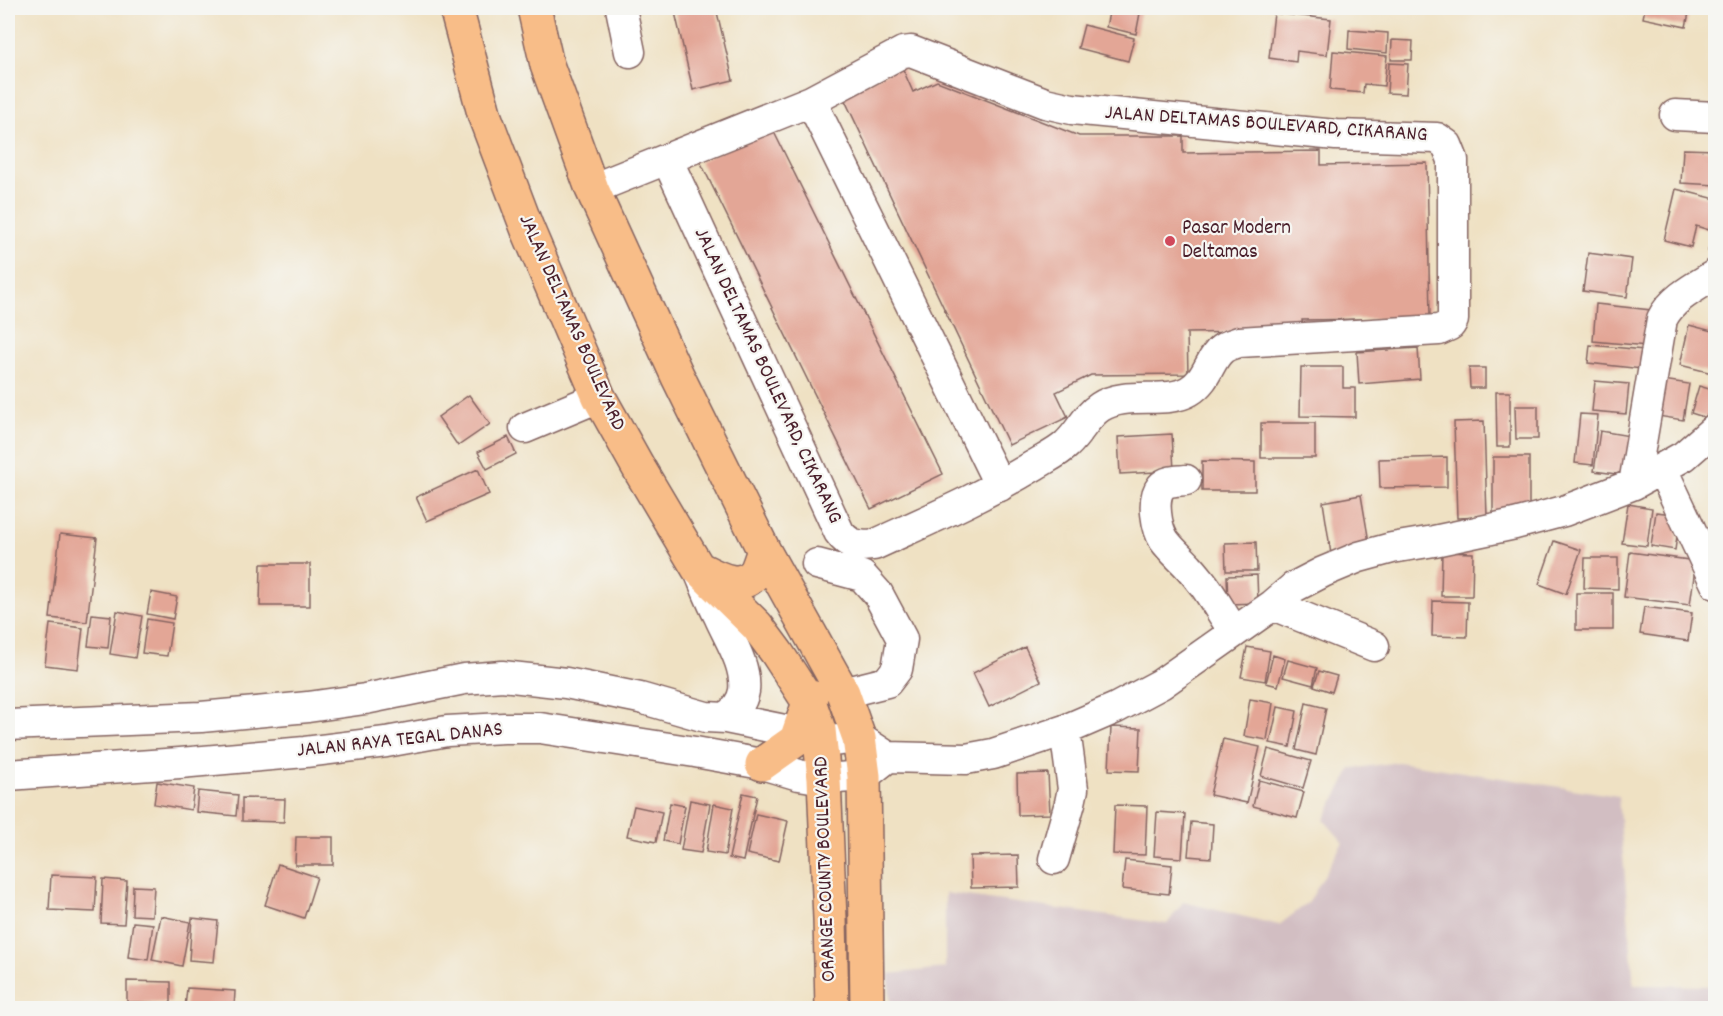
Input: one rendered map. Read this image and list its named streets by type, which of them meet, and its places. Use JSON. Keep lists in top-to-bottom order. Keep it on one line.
{"streets":{"main road":["JALAN DELTAMAS BOULEVARD","ORANGE COUNTY BOULEVARD"],"street":["JALAN DELTAMAS BOULEVARD, CIKARANG","JALAN RAYA TEGAL DANAS"]},"crossings":[["JALAN DELTAMAS BOULEVARD","JALAN RAYA TEGAL DANAS"],["JALAN DELTAMAS BOULEVARD","ORANGE COUNTY BOULEVARD"],["JALAN RAYA TEGAL DANAS","ORANGE COUNTY BOULEVARD"]],"places":["Pasar Modern Deltamas"]}
